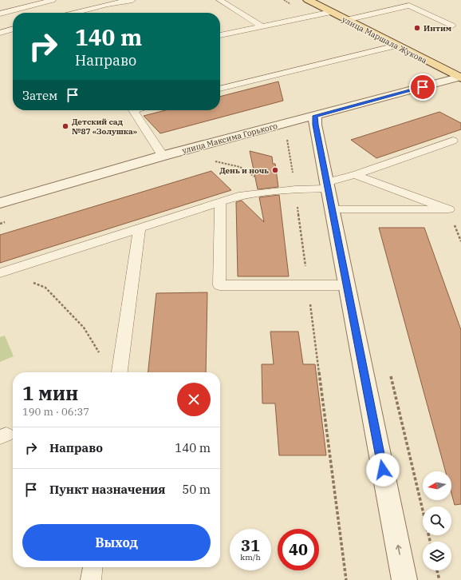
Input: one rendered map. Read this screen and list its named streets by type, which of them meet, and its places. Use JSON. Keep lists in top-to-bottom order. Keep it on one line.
{"streets":{"main road":["улица Маршала Жукова"],"street":["улица Максима Горького"]},"crossings":[["улица Маршала Жукова","улица Максима Горького"]],"places":["Интим","Детский сад №87 «Золушка»","День и ночь"],"north":"left","page":{"turn":["140 m","Направо"],"then":"Затем","heading":["1 мин","190 m · 06:37"],"list":[{"name":"Направо","value":"140 m"},{"name":"Пункт назначения","value":"50 m"}],"buttons":"Выход","speed":"31 km/h","limit":"40"}}
